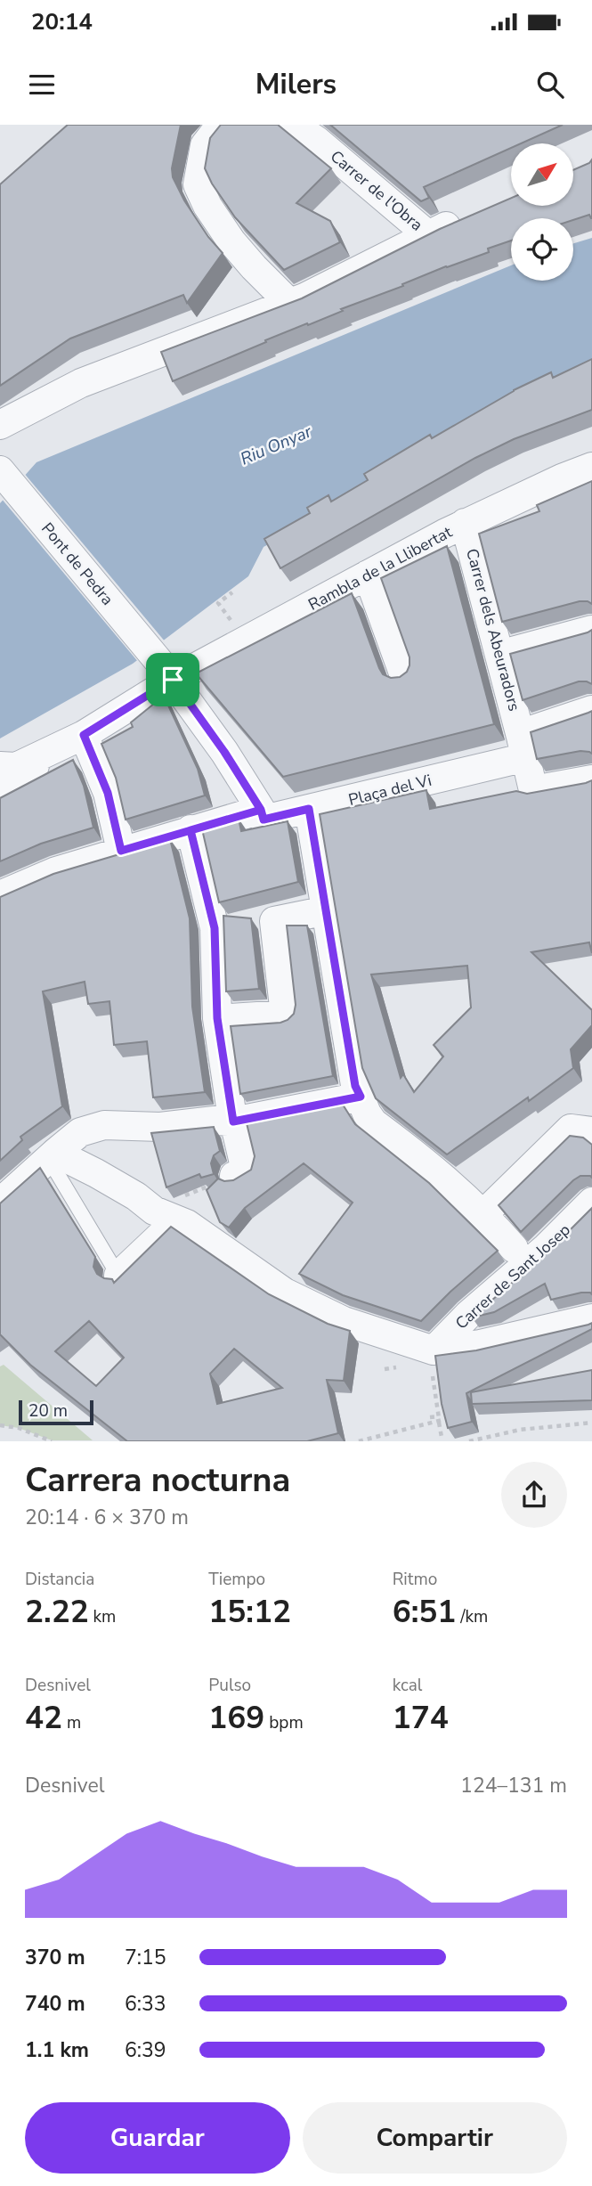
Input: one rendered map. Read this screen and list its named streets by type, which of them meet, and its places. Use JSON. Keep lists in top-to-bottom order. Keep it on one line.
{"streets":{"street":["Carrer de l'Obra","Pont de Pedra","Rambla de la Llibertat","Carrer dels Abeuradors","Plaça del Vi","Carrer de Sant Josep"]},"crossings":[["Pont de Pedra","Rambla de la Llibertat"],["Pont de Pedra","Plaça del Vi"],["Rambla de la Llibertat","Carrer dels Abeuradors"],["Carrer dels Abeuradors","Plaça del Vi"]],"water":["Riu Onyar"],"scale_bar":"20 m","north":"top right","page":{"status":"20:14","header":"Milers","scale":"20 m","heading":["Carrera nocturna","20:14 · 6 × 370 m"],"stats":[["Distancia","2.22 km"],["Tiempo","15:12"],["Ritmo","6:51 /km"],["Desnivel","42 m"],["Pulso","169 bpm"],["kcal","174"]],"chart":["Desnivel","124–131 m"],"list":[{"name":"370 m","note":"7:15"},{"name":"740 m","note":"6:33"},{"name":"1.1 km","note":"6:39"}],"buttons":["Guardar","Compartir"]}}
